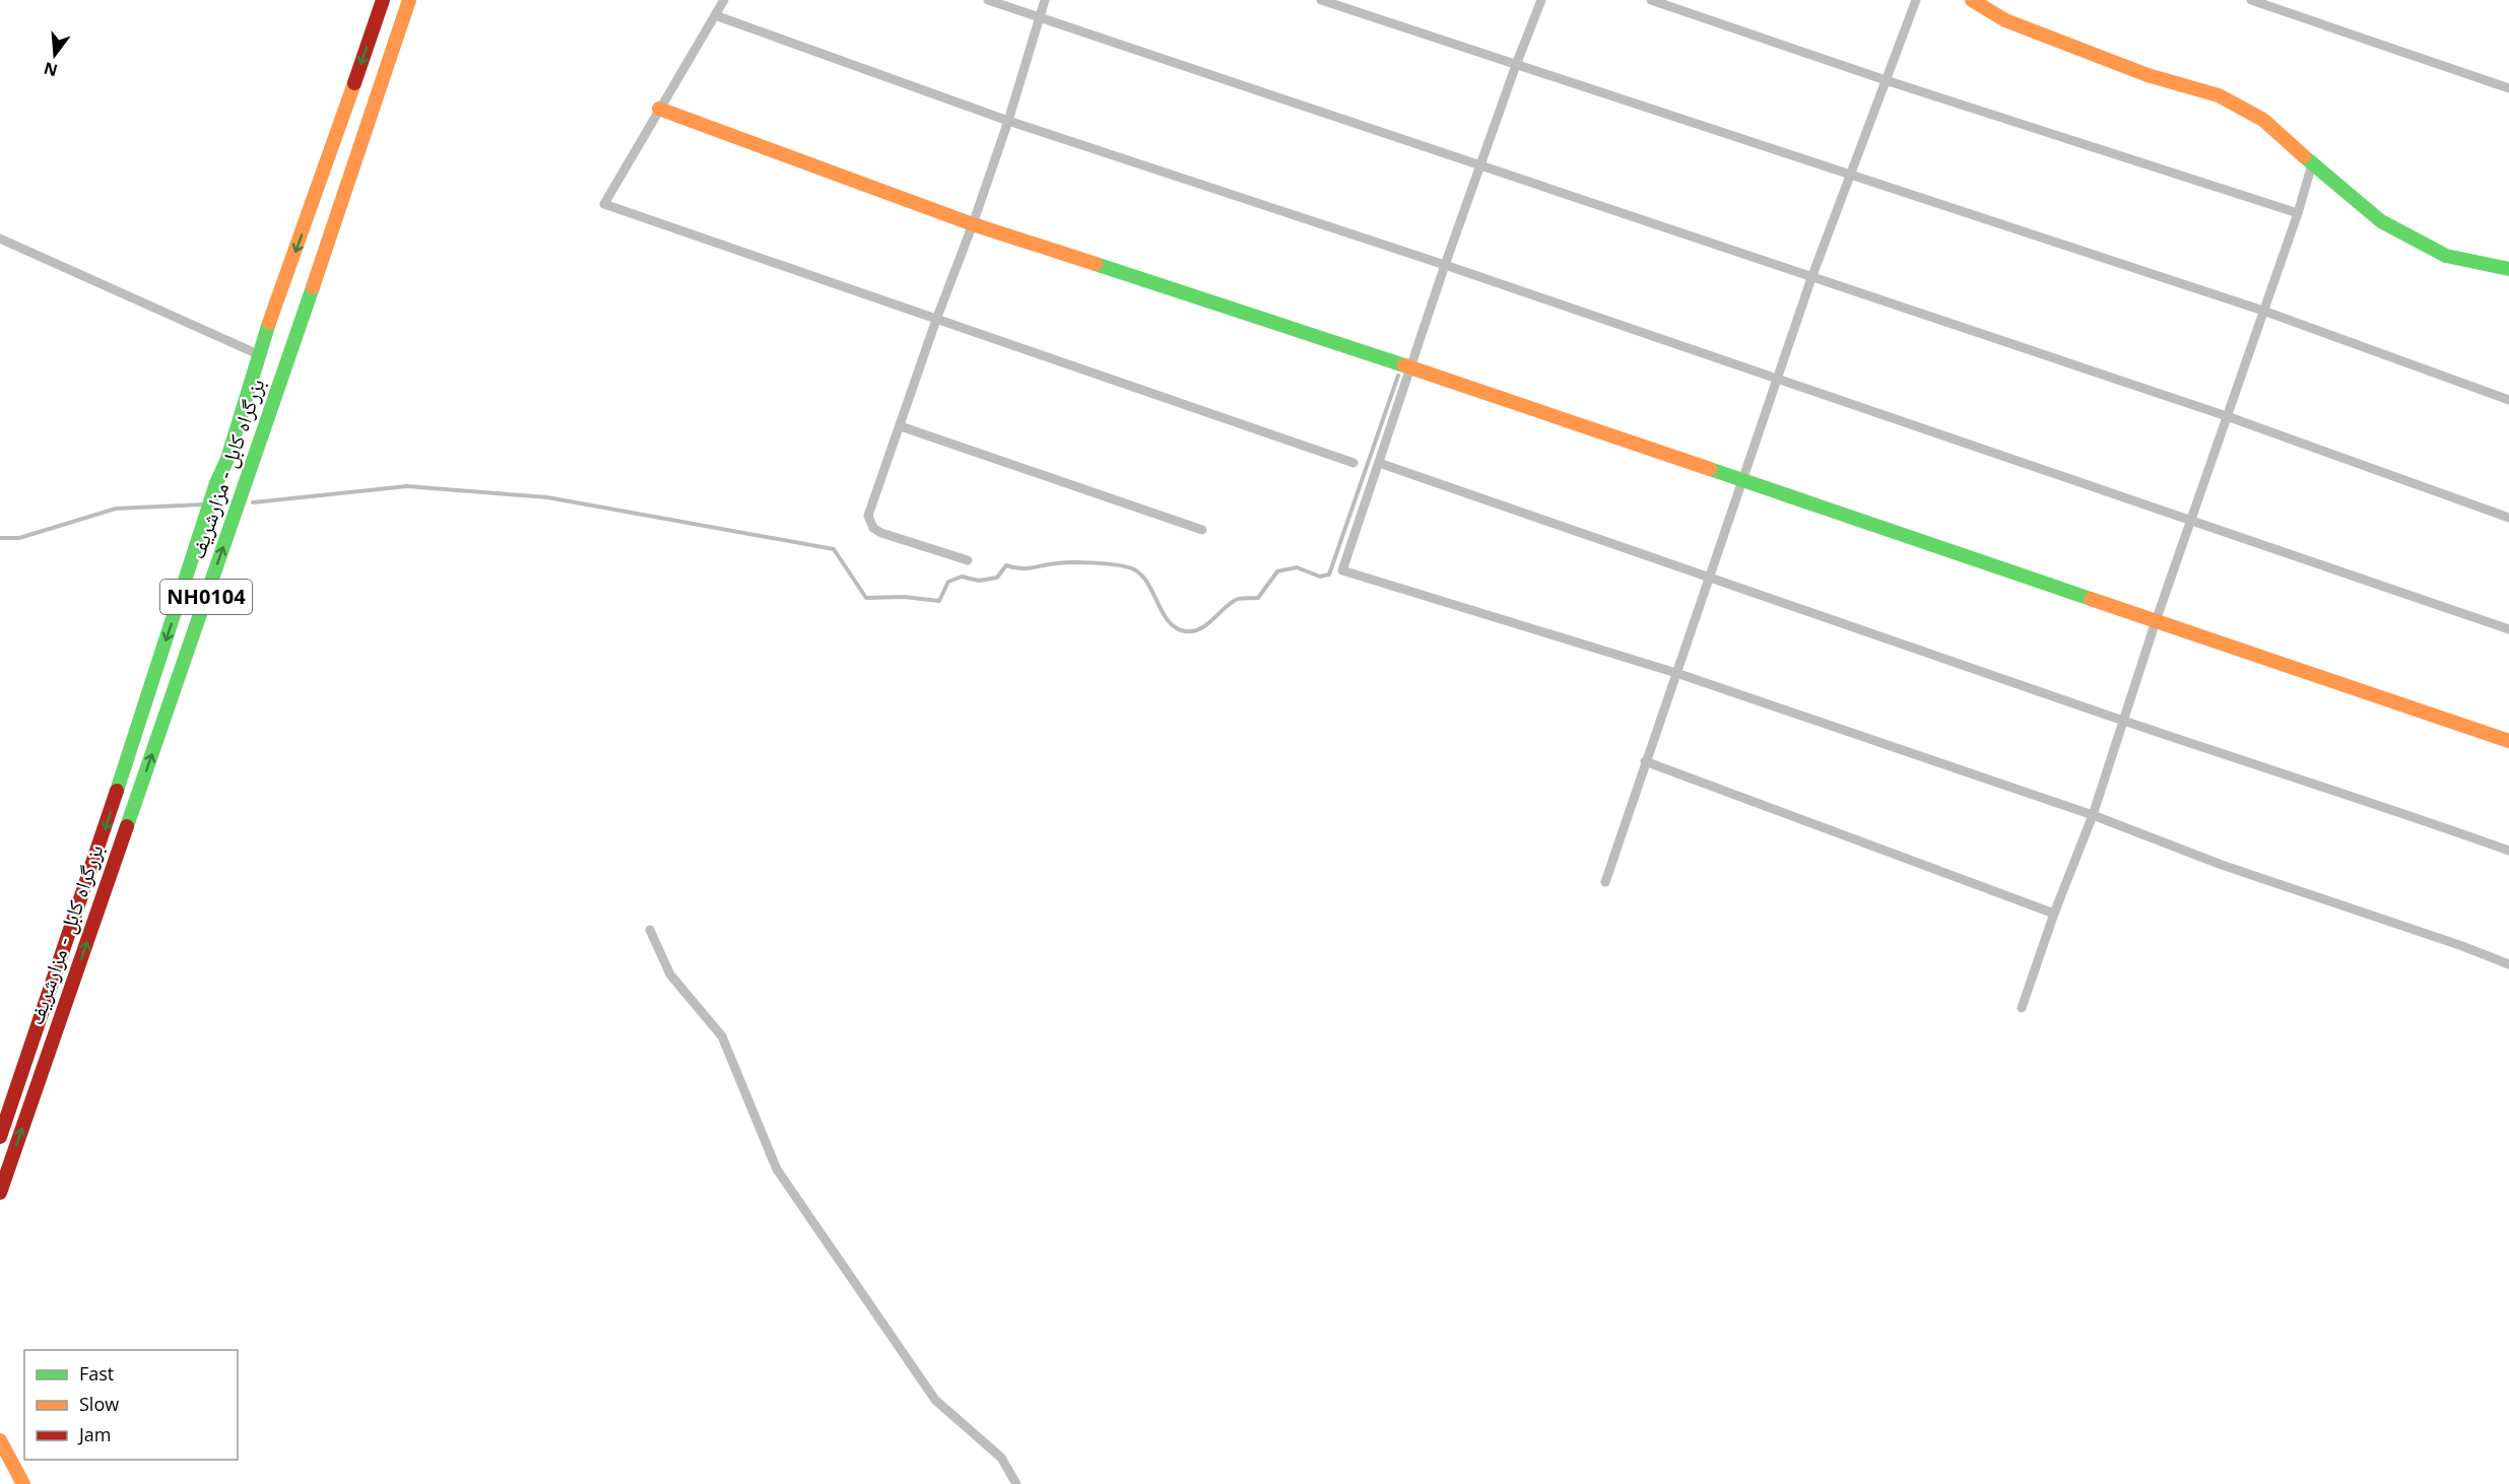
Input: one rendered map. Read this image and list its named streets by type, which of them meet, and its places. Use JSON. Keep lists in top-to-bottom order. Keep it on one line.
{"streets":{"main road":["بزرگراه کابل - مزارشریف","NH0104"]},"legend":["Fast","Slow","Jam"],"north":"bottom"}
